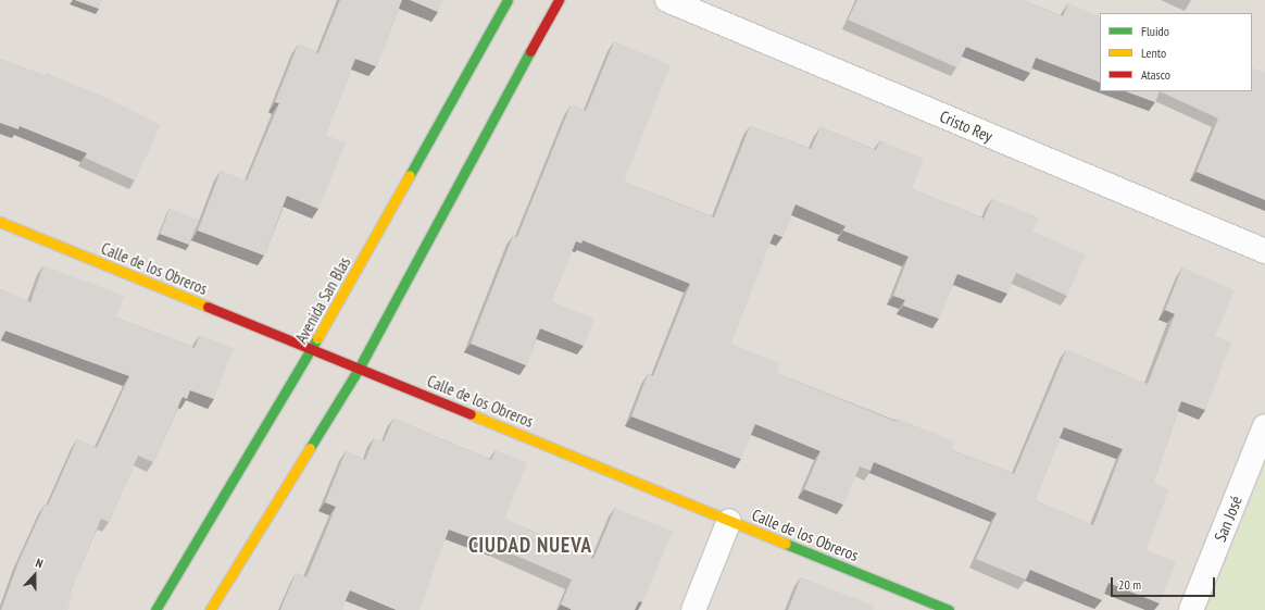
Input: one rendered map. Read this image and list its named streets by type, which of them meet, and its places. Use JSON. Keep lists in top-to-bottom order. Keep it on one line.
{"streets":{"street":["Cristo Rey","Calle de los Obreros","Avenida San Blas","San José"]},"crossings":[["Calle de los Obreros","Avenida San Blas"]],"districts":["CIUDAD NUEVA"],"legend":["Fluido","Lento","Atasco"],"scale_bar":"20 m","north":"top"}
